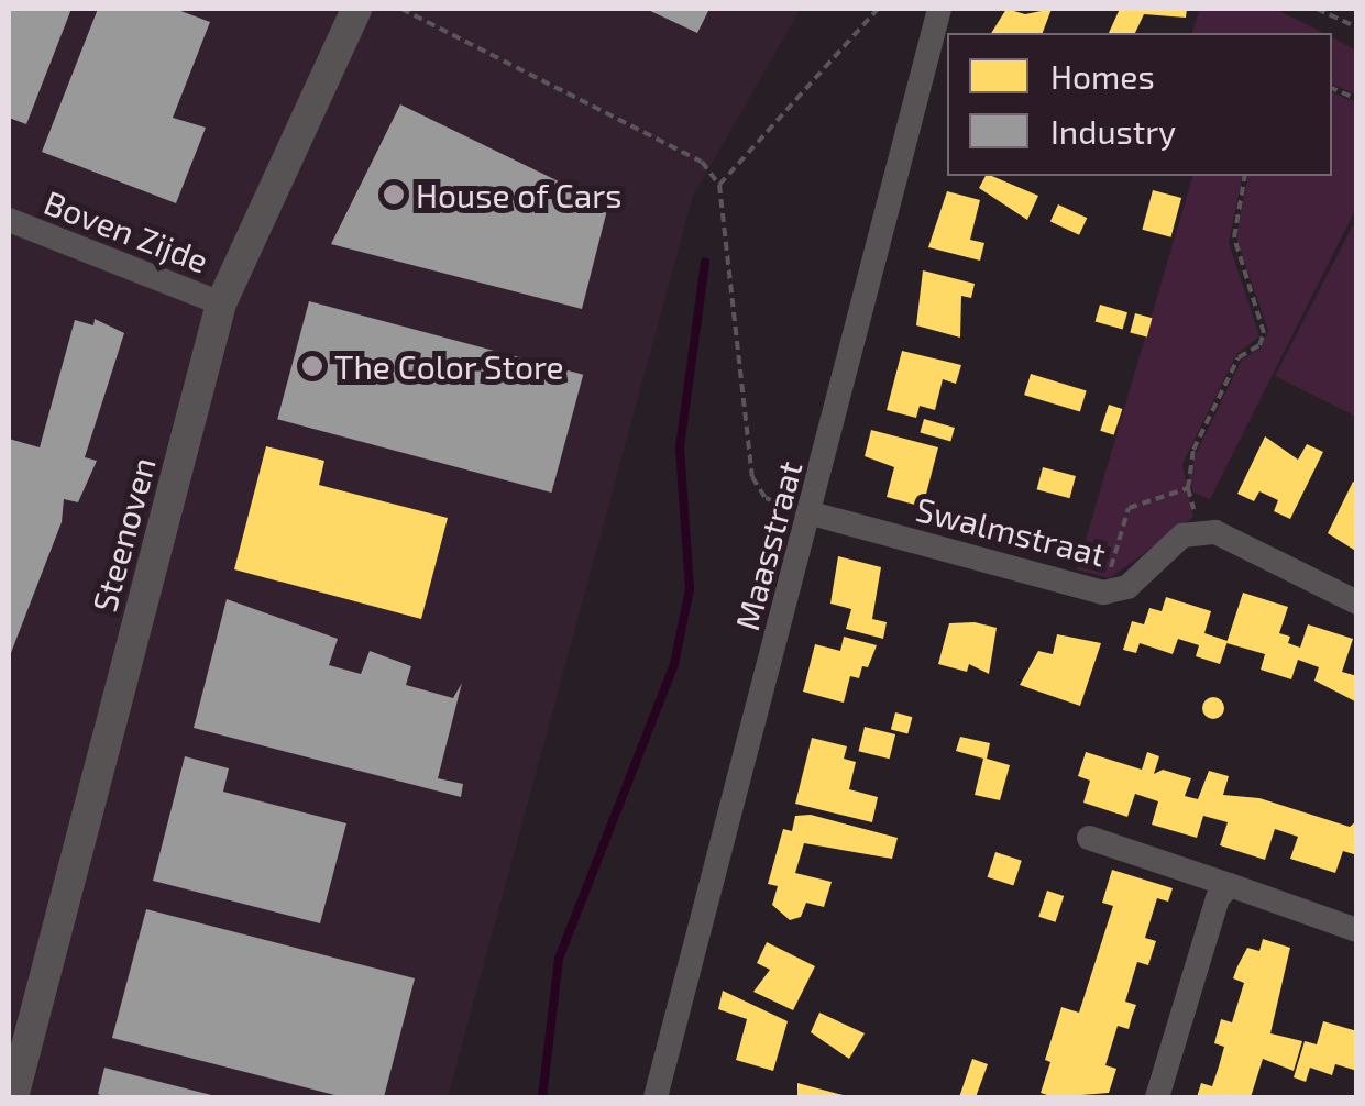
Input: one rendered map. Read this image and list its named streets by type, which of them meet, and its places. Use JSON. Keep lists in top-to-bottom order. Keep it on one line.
{"streets":{"street":["Boven Zijde","Swalmstraat","Steenoven","Maasstraat"]},"crossings":[["Boven Zijde","Steenoven"],["Swalmstraat","Maasstraat"]],"places":["House of Cars","The Color Store"],"legend":["Homes","Industry"]}
